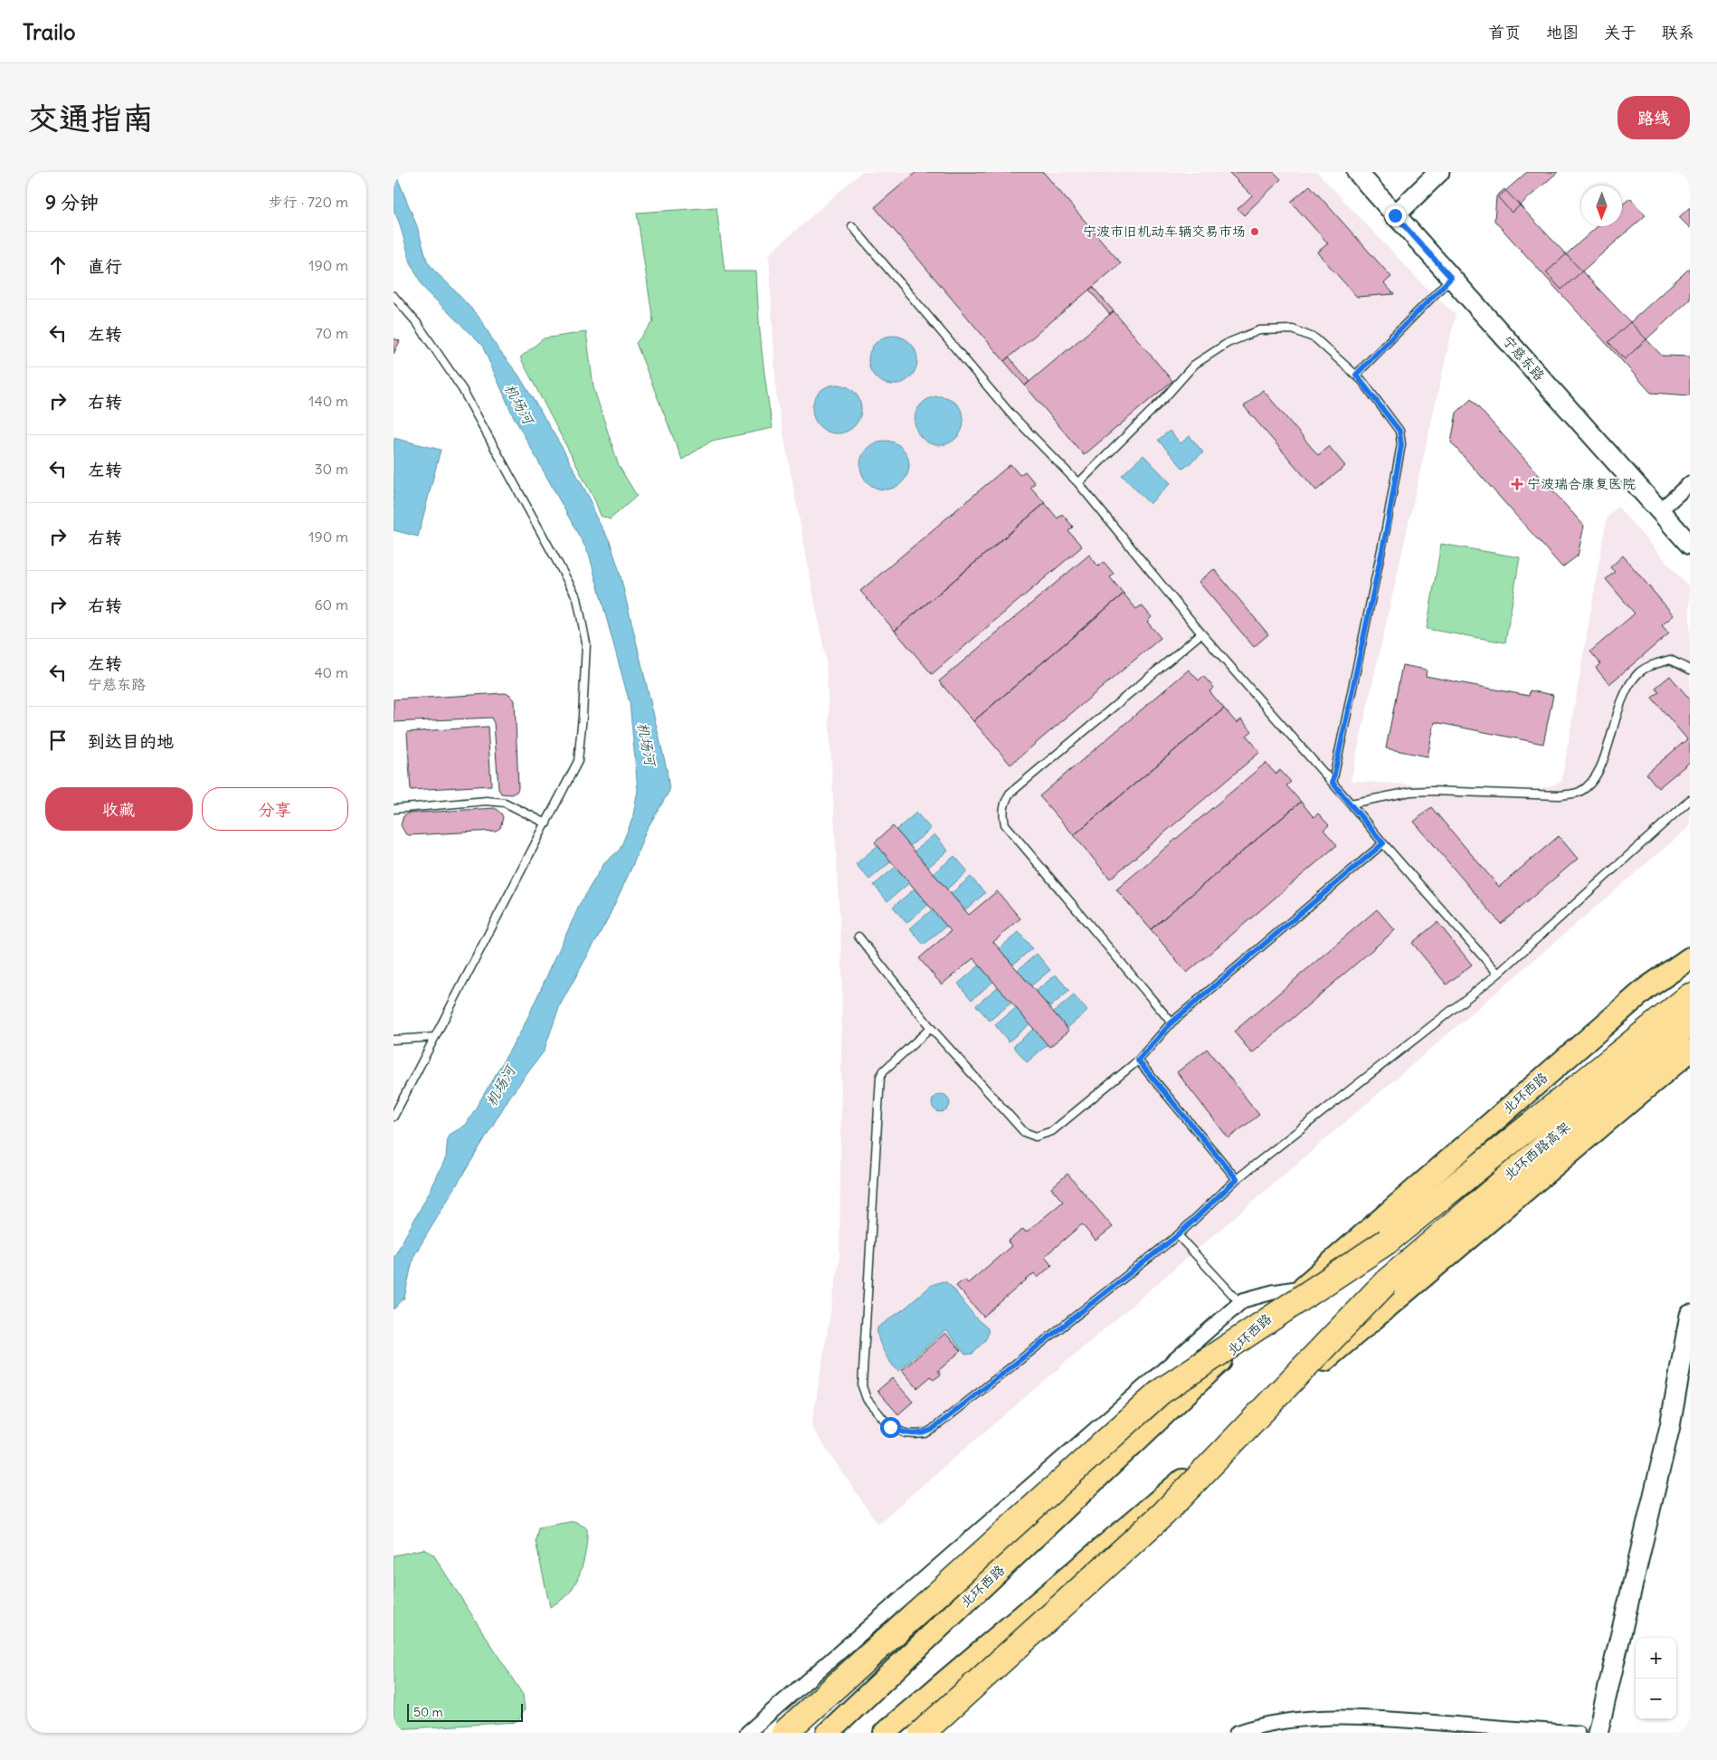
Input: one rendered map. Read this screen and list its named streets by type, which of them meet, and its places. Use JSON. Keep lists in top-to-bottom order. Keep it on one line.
{"streets":{"highway":["北环西路高架"],"main road":["宁慈东路","北环西路"]},"water":["机场河"],"places":{"other":["宁波市旧机动车辆交易市场"],"health":["宁波瑞合康复医院"]},"scale_bar":"50 m","north":"bottom","page":{"header":"Trailo","nav":["首页","地图","关于","联系"],"buttons":["路线",["收藏","分享"]],"title":"交通指南","heading":["9 分钟","步行 · 720 m"],"list":[["直行","190 m"],["左转","70 m"],["右转","140 m"],["左转","30 m"],["右转","190 m"],["右转","60 m"],["左转","宁慈东路","40 m"],"到达目的地"],"map_buttons":["+","−"],"scale":"50 m"}}
